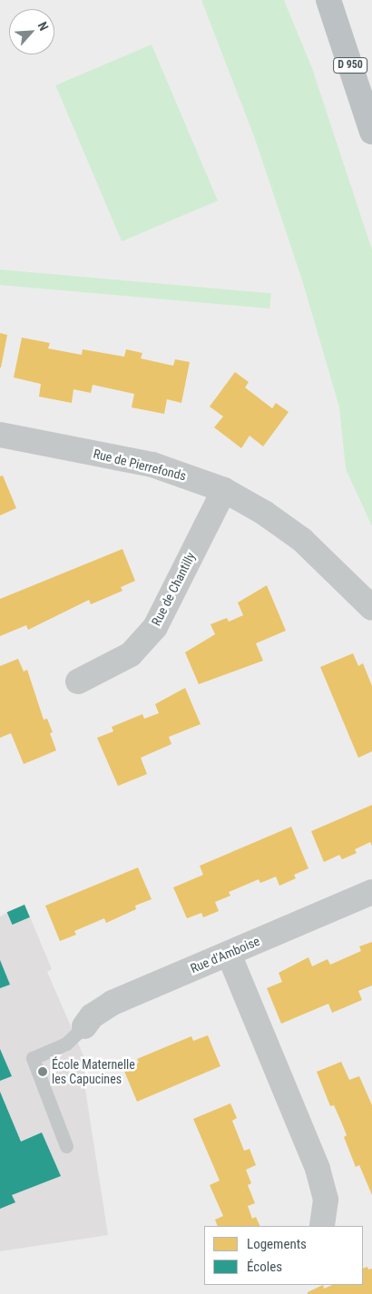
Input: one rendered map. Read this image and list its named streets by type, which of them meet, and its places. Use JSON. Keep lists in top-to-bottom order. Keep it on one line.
{"streets":{"highway":["D 950"],"street":["Rue de Pierrefonds","Rue de Chantilly","Rue d'Amboise"]},"crossings":[["Rue de Pierrefonds","Rue de Chantilly"]],"places":["École Maternelle les Capucines"],"legend":["Logements","Écoles"],"north":"top right"}
